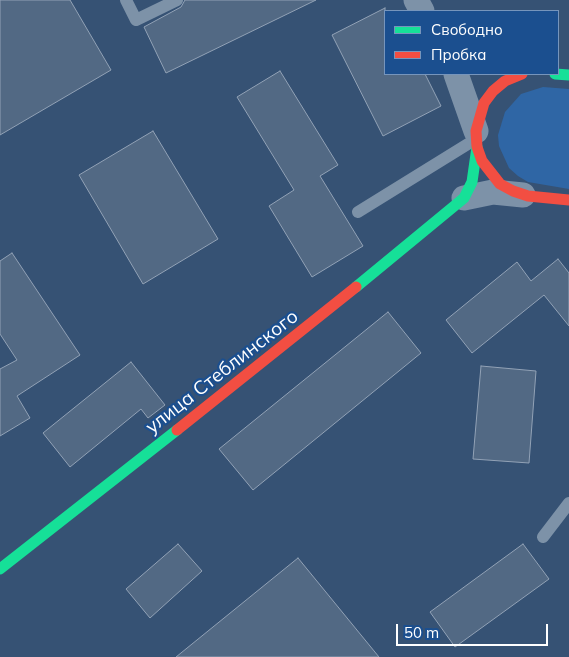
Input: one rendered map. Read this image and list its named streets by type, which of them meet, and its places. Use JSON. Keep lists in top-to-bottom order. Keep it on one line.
{"streets":{"street":["улица Стеблинского"]},"legend":["Свободно","Пробка"],"scale_bar":"50 m"}
